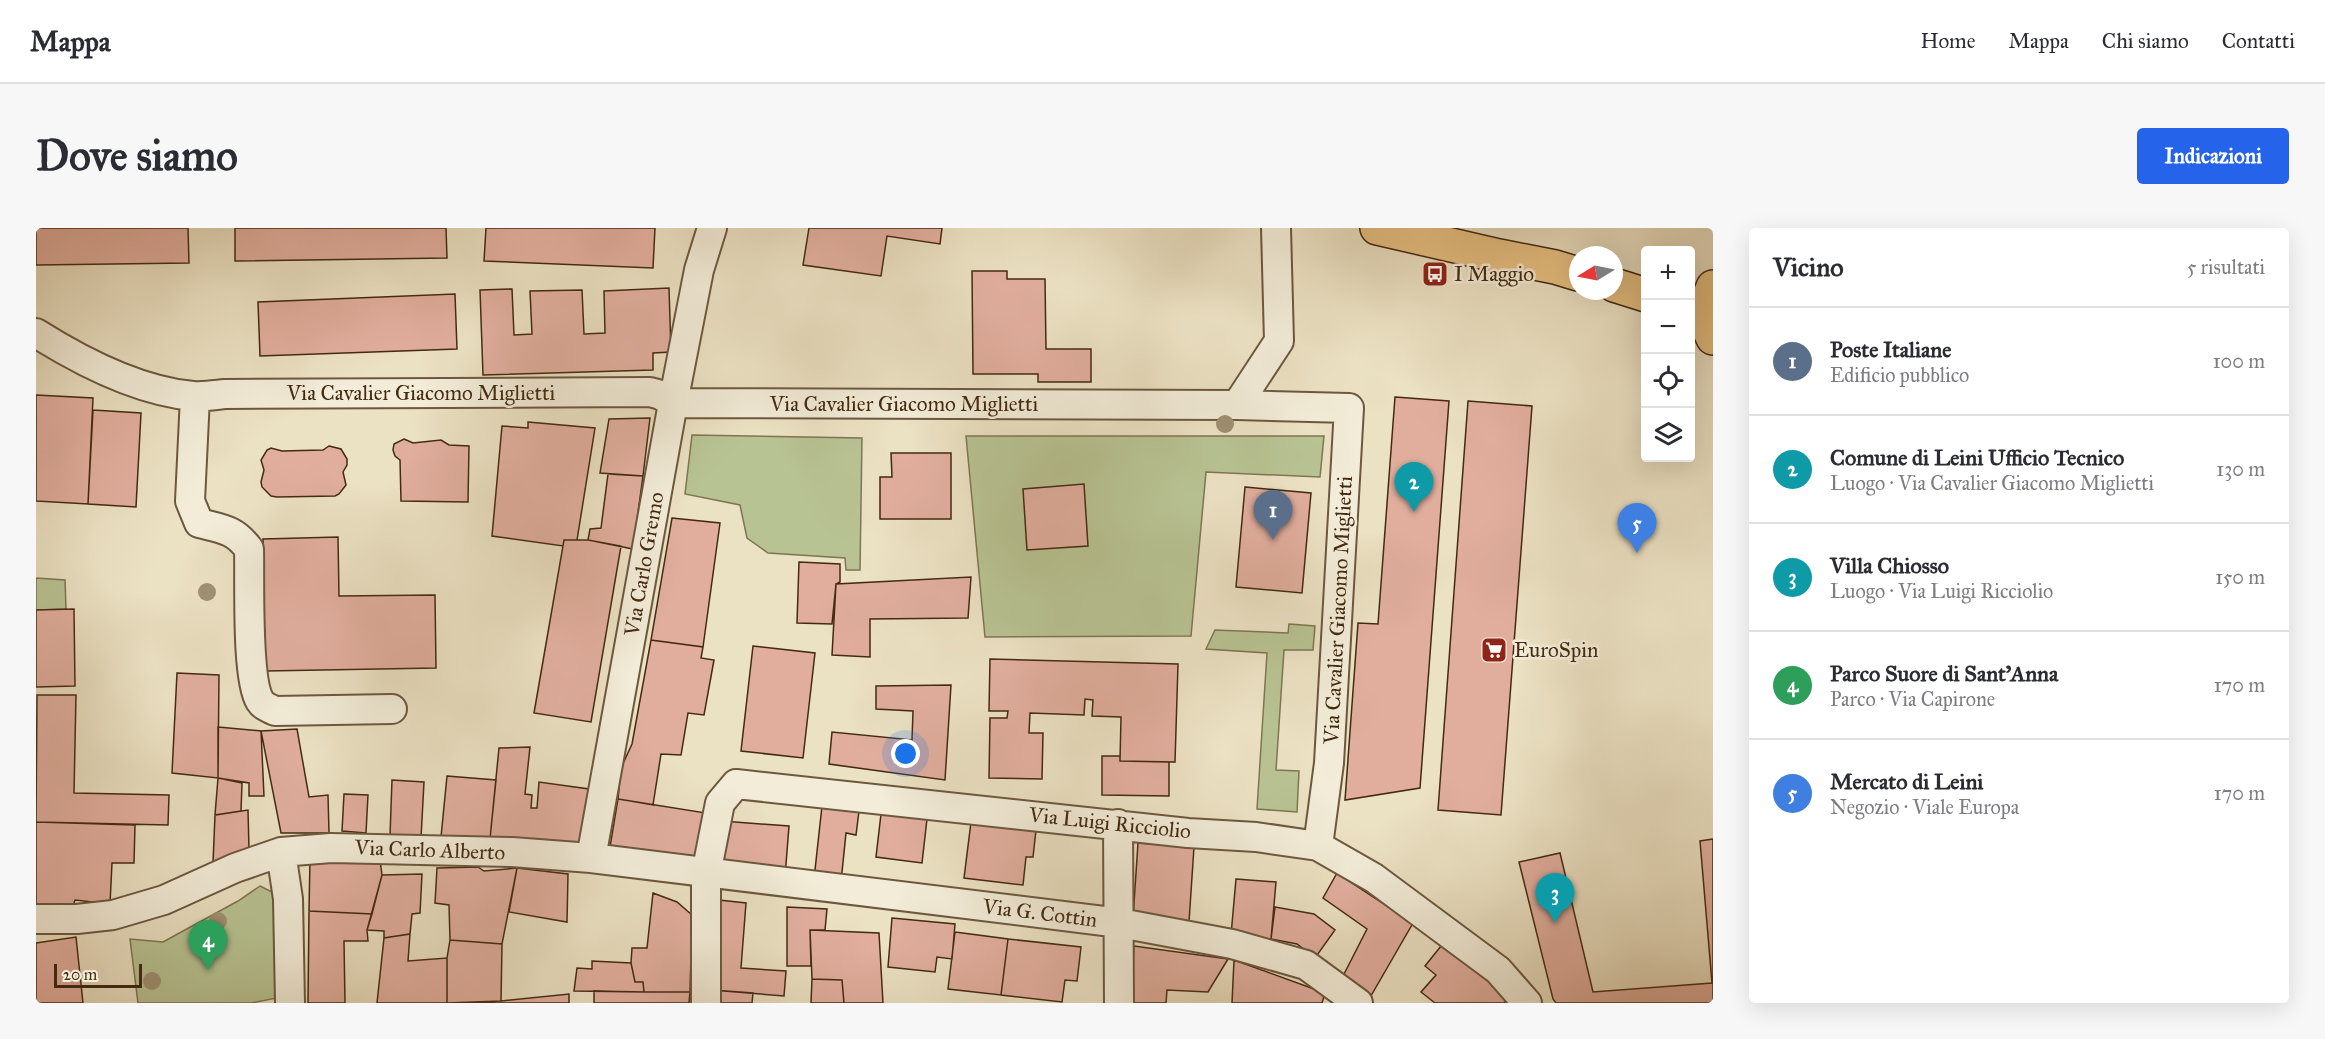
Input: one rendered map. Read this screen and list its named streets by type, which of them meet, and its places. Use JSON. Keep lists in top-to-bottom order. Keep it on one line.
{"streets":{"street":["Via Cavalier Giacomo Miglietti","Via Carlo Gremo","Via Luigi Ricciolio","Via Carlo Alberto","Via G. Cottin"]},"crossings":[["Via Cavalier Giacomo Miglietti","Via Carlo Gremo"],["Via Cavalier Giacomo Miglietti","Via Luigi Ricciolio"],["Via Carlo Gremo","Via Carlo Alberto"],["Via Luigi Ricciolio","Via Carlo Alberto"],["Via Luigi Ricciolio","Via G. Cottin"],["Via Carlo Alberto","Via G. Cottin"]],"places":{"bus stop":["I Maggio"],"supermarket":["EuroSpin"]},"scale_bar":"20 m","north":"left","page":{"header":"Mappa","nav":["Home","Mappa","Chi siamo","Contatti"],"buttons":"Indicazioni","title":"Dove siamo","heading":["Vicino","5 risultati"],"map_buttons":["+","−"],"list":[{"mark":"1","name":"Poste Italiane","note":"Edificio pubblico","value":"100 m"},{"mark":"2","name":"Comune di Leini Ufficio Tecnico","note":"Luogo · Via Cavalier Giacomo Miglietti","value":"130 m"},{"mark":"3","name":"Villa Chiosso","note":"Luogo · Via Luigi Ricciolio","value":"150 m"},{"mark":"4","name":"Parco Suore di Sant'Anna","note":"Parco · Via Capirone","value":"170 m"},{"mark":"5","name":"Mercato di Leini","note":"Negozio · Viale Europa","value":"170 m"}],"pins":["2","1","5","3","4"],"scale":"20 m"}}
